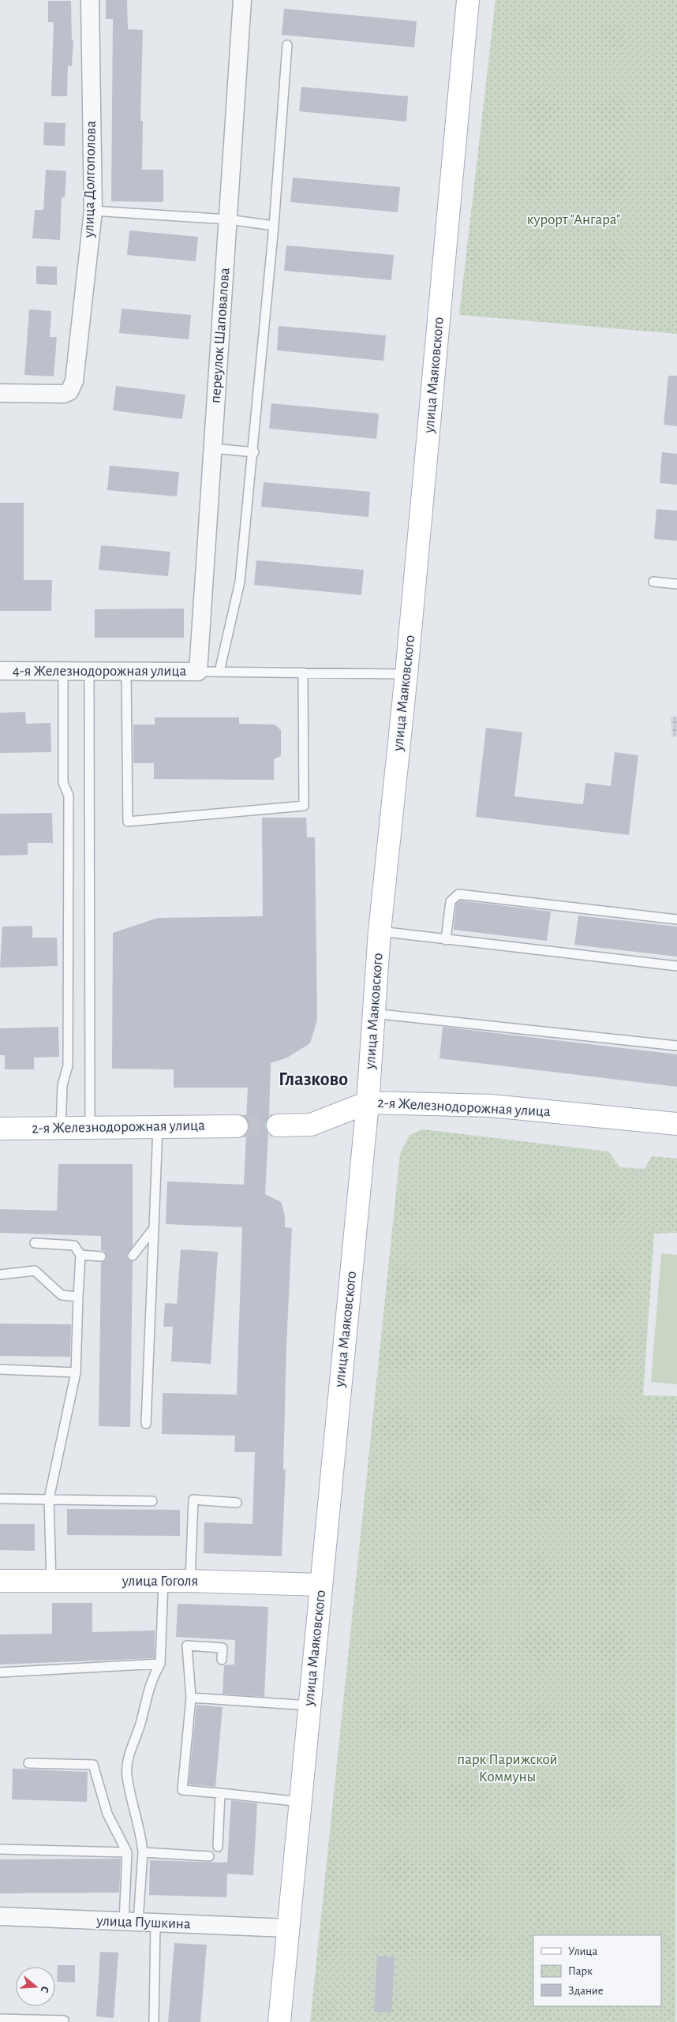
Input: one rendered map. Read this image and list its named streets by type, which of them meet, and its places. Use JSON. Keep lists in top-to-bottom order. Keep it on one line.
{"streets":{"main road":["улица Маяковского","2-я Железнодорожная улица","улица Гоголя"],"street":["улица Долгополова","переулок Шаповалова","4-я Железнодорожная улица","улица Пушкина"]},"crossings":[["переулок Шаповалова","4-я Железнодорожная улица"],["улица Маяковского","2-я Железнодорожная улица"],["улица Маяковского","улица Гоголя"],["улица Маяковского","улица Пушкина"]],"districts":["Глазково"],"parks":["курорт \"Ангара\"","парк Парижской Коммуны"],"legend":["Улица","Парк","Здание"],"north":"right"}
